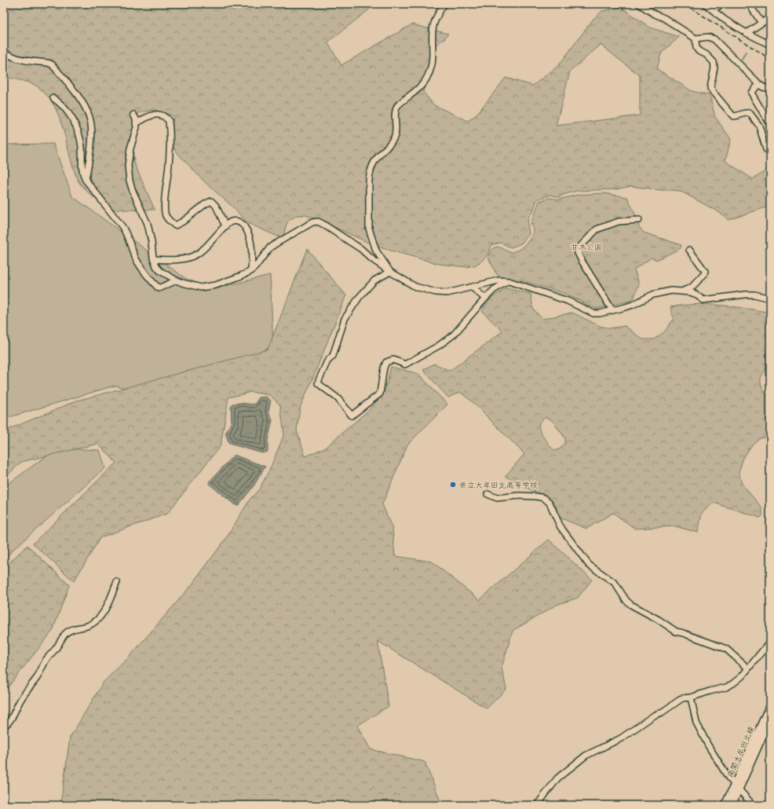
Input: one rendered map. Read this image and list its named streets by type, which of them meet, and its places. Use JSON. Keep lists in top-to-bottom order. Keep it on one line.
{"streets":{"main road":["南関大牟田北線"]},"parks":["甘木公園"],"places":["県立大牟田北高等学校"]}
